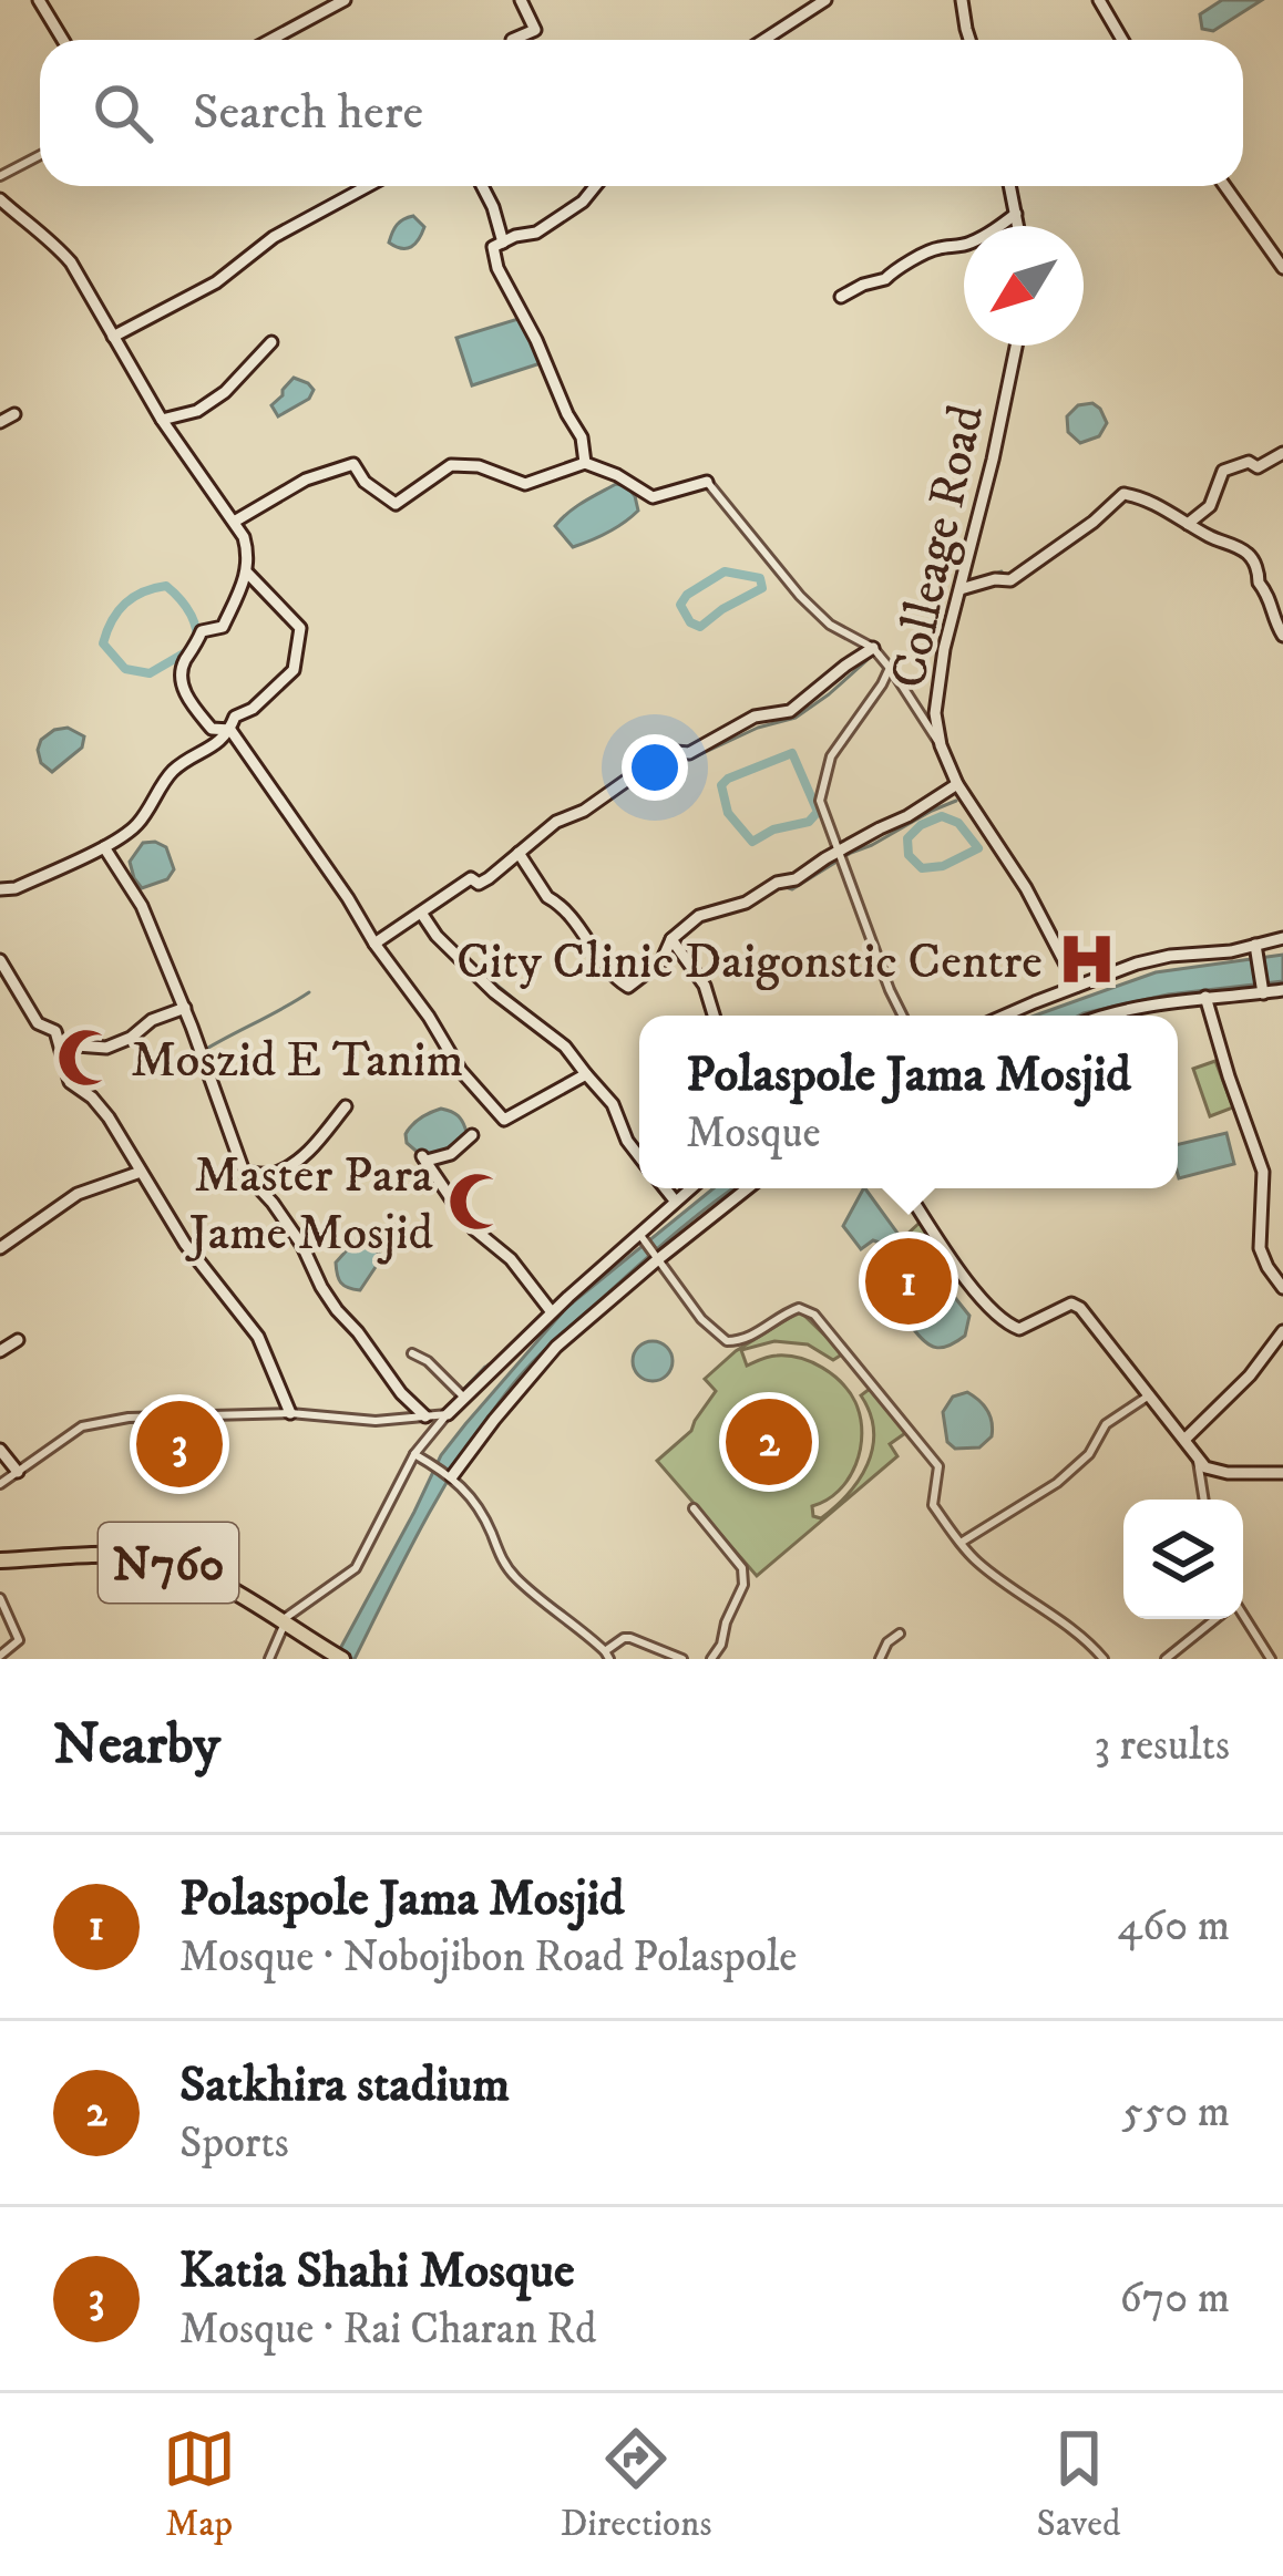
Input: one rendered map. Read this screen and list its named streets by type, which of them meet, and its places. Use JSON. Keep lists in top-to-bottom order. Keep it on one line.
{"streets":{"highway":["N760"],"street":["Colleage Road"]},"places":{"hospital":["City Clinic Daigonstic Centre"],"mosque":["Moszid E Tanim","Master Para Jame Mosjid"]},"north":"bottom left","page":{"search":"Search here","popup":["Polaspole Jama Mosjid","Mosque"],"pins":["1","2","3"],"heading":["Nearby","3 results"],"list":[{"mark":"1","name":"Polaspole Jama Mosjid","note":"Mosque · Nobojibon Road Polaspole","value":"460 m"},{"mark":"2","name":"Satkhira stadium","note":"Sports","value":"550 m"},{"mark":"3","name":"Katia Shahi Mosque","note":"Mosque · Rai Charan Rd","value":"670 m"}],"nav":["Map","Directions","Saved"]}}
